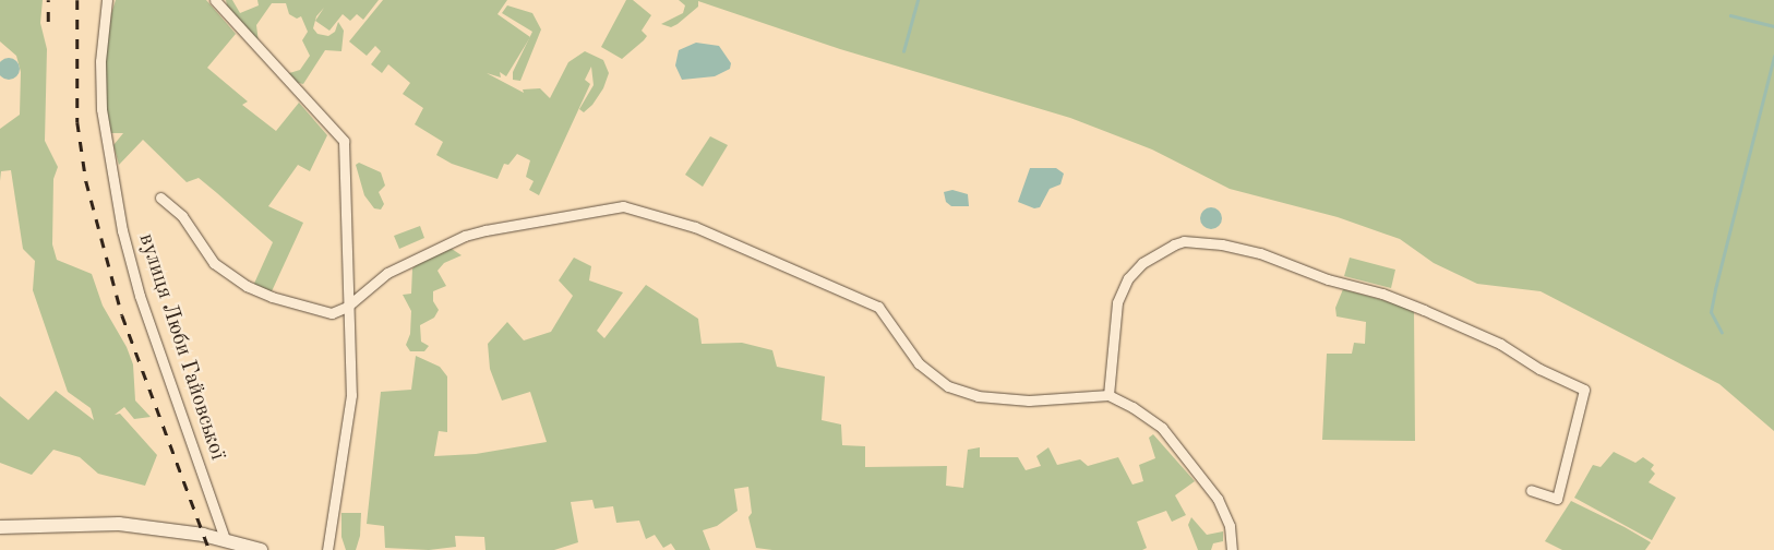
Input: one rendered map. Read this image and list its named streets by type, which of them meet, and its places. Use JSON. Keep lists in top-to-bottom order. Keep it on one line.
{"streets":{"street":["вулиця Люби Гайовської"]}}
